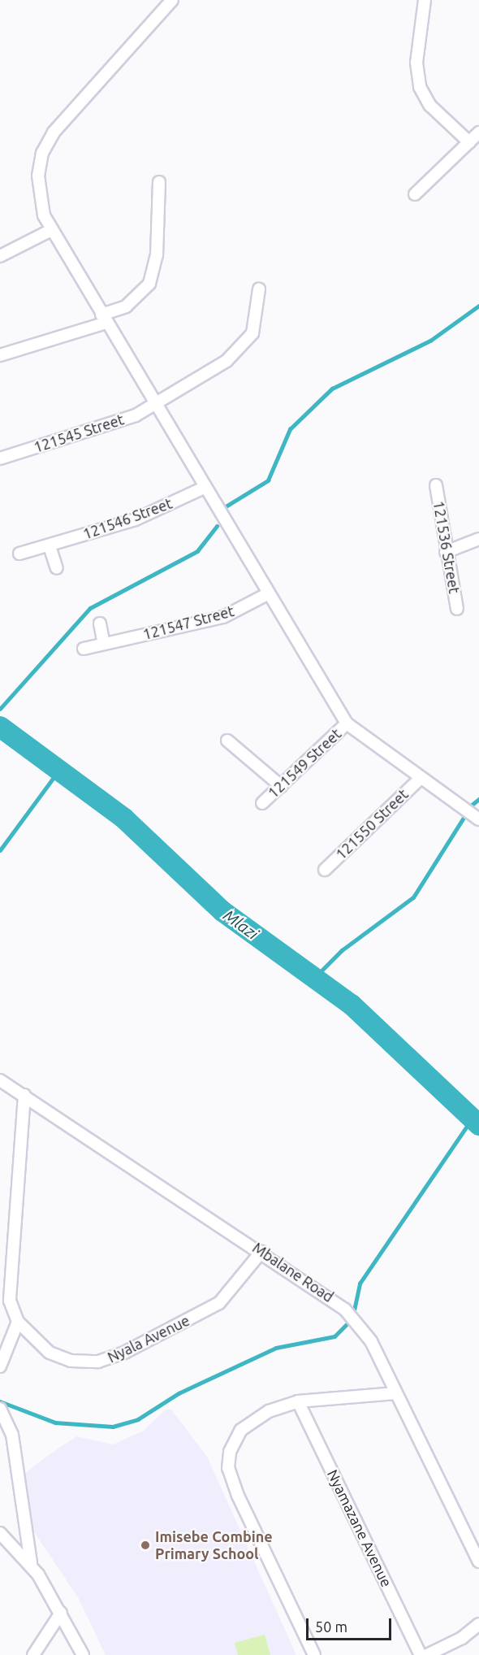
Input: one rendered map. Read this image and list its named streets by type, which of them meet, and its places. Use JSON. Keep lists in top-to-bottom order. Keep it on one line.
{"streets":{"street":["121545 Street","121546 Street","121536 Street","121547 Street","121549 Street","121550 Street","Mbalane Road","Nyala Avenue","Nyamazane Avenue"]},"crossings":[["Mbalane Road","Nyala Avenue"]],"water":["Mlazi"],"places":["Imisebe Combine Primary School"],"scale_bar":"50 m"}
